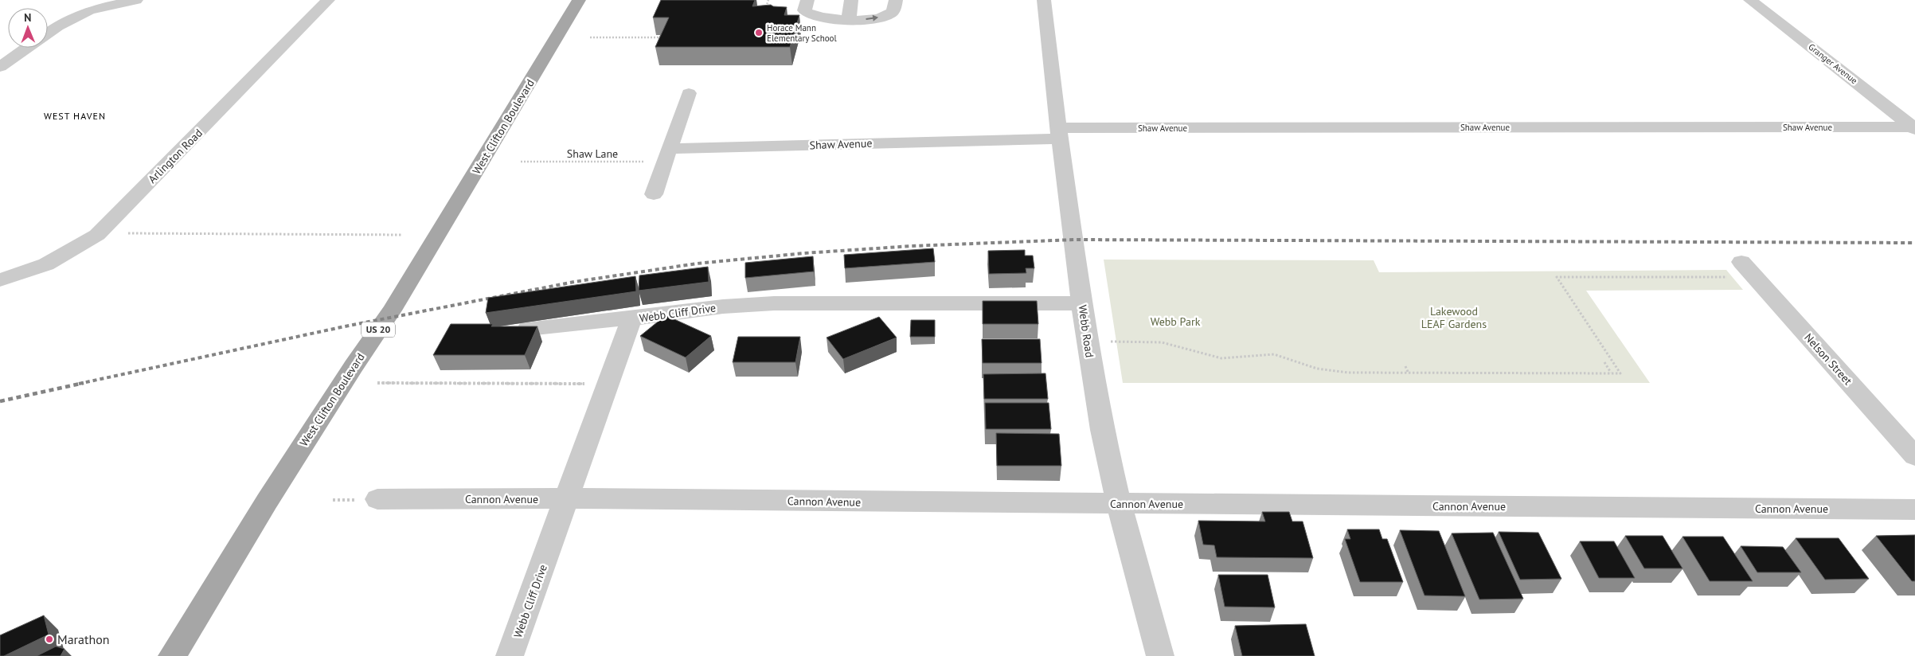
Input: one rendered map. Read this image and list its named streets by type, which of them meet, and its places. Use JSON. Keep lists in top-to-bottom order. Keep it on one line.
{"streets":{"main road":["West Clifton Boulevard","US 20"],"street":["Granger Avenue","Shaw Avenue","Arlington Road","Webb Cliff Drive","Webb Road","Nelson Street","Cannon Avenue"],"path":["Shaw Lane"]},"crossings":[["Granger Avenue","Shaw Avenue"],["Shaw Avenue","Shaw Lane"],["Shaw Avenue","Webb Road"],["Webb Cliff Drive","Webb Road"],["Webb Cliff Drive","Cannon Avenue"],["Webb Road","Cannon Avenue"]],"districts":["WEST HAVEN"],"parks":["Lakewood LEAF Gardens","Webb Park"],"places":["Horace Mann Elementary School","Marathon"],"north":"top"}
